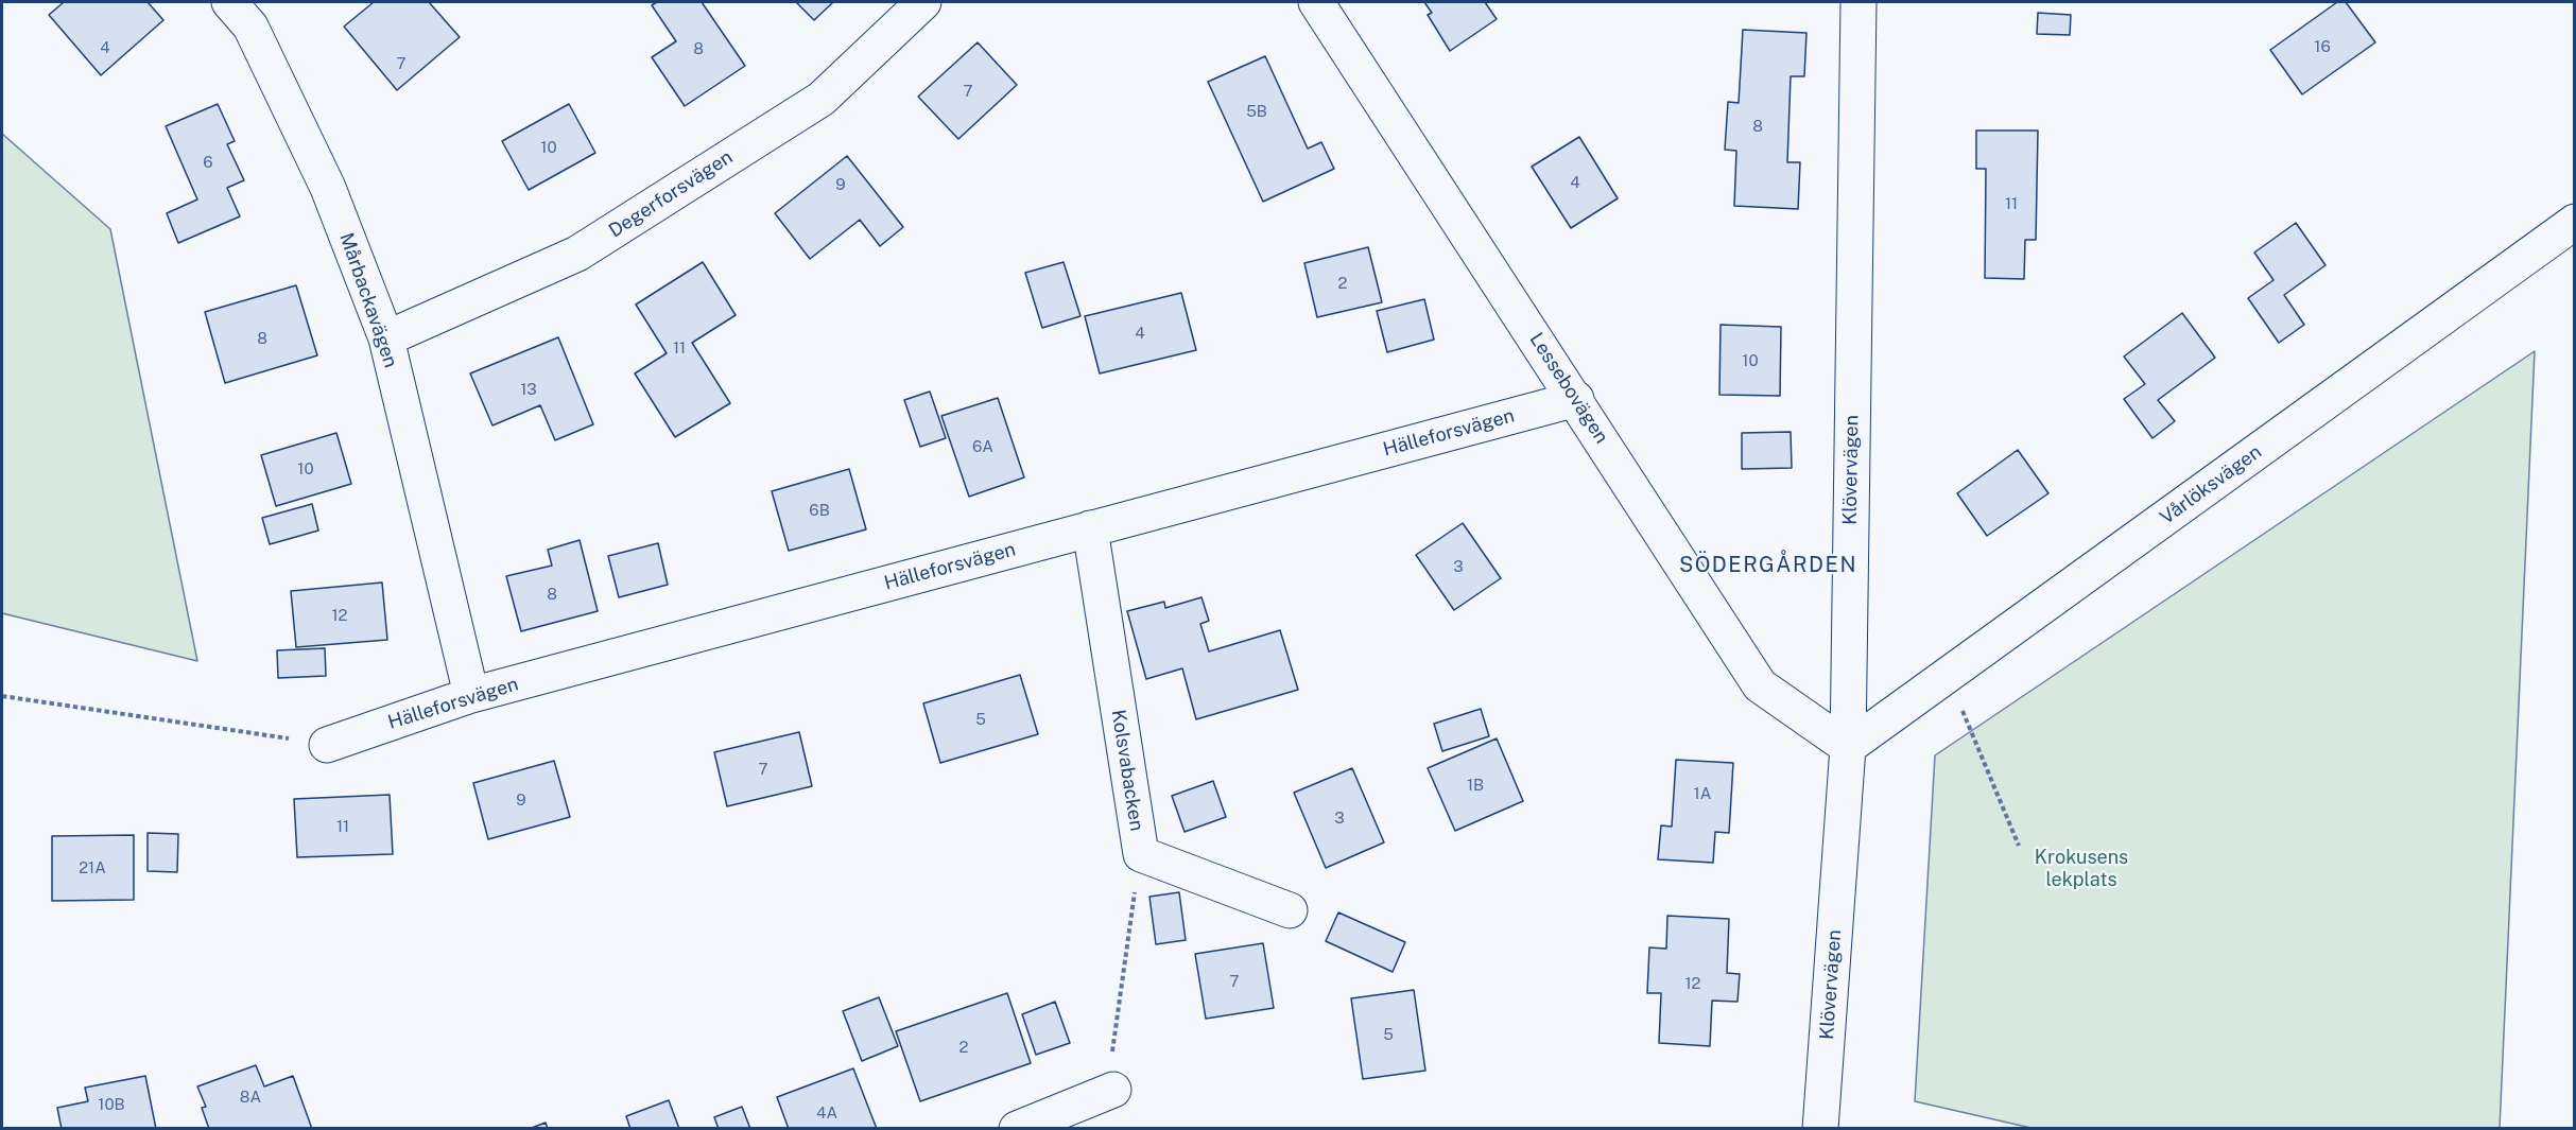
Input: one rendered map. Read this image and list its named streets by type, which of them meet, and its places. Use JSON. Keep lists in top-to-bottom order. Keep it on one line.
{"streets":{"street":["Degerforsvägen","Mårbackavägen","Lessebovägen","Hälleforsvägen","Klövervägen","Vårlöksvägen","Kolsvabacken"]},"crossings":[["Degerforsvägen","Mårbackavägen"],["Mårbackavägen","Hälleforsvägen"],["Lessebovägen","Hälleforsvägen"],["Lessebovägen","Klövervägen"],["Lessebovägen","Vårlöksvägen"],["Hälleforsvägen","Kolsvabacken"],["Klövervägen","Vårlöksvägen"]],"districts":["SÖDERGÅRDEN"],"parks":["Krokusens lekplats"],"house_numbers":["16","4","8","7","7","5B","8","10","6","4","9","11","2","4","8","11","10","13","6A","10","6B","3","8","12","5","7","1B","1A","9","3","11","21A","7","12","5","2","8A","10B","4A"]}
